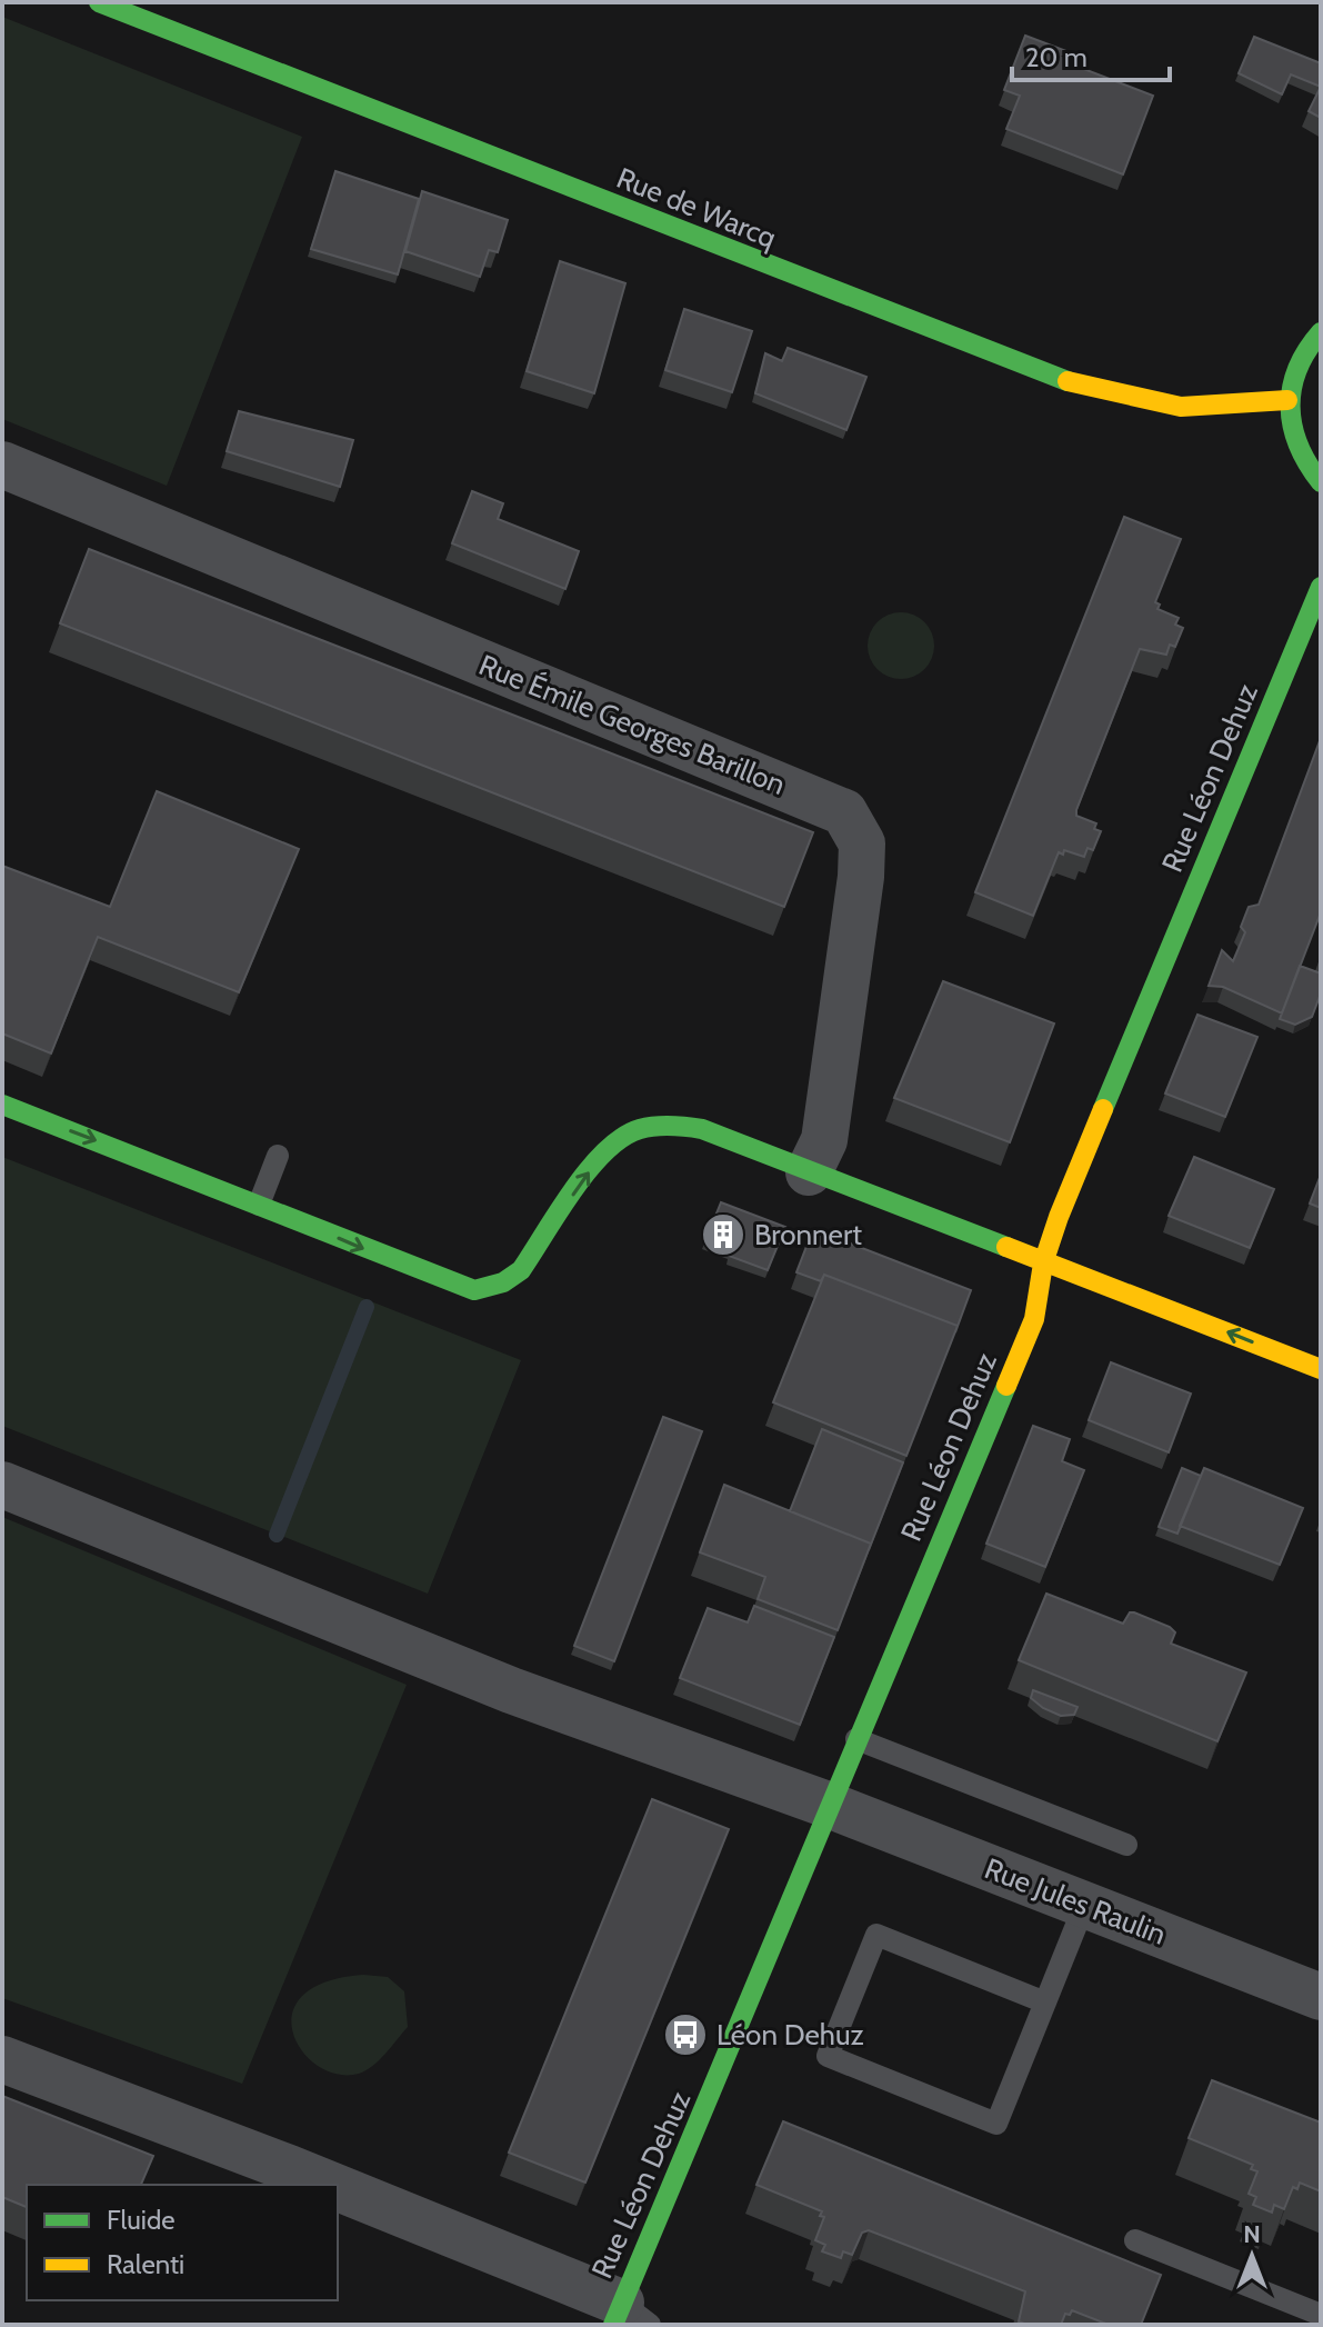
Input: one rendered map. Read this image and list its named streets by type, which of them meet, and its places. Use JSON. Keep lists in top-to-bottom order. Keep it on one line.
{"streets":{"street":["Rue de Warcq","Rue Émile Georges Barillon","Rue Léon Dehuz","Rue Jules Raulin"]},"crossings":[["Rue Léon Dehuz","Rue Jules Raulin"]],"places":{"building":["Bronnert"],"bus stop":["Léon Dehuz"]},"legend":["Fluide","Ralenti"],"scale_bar":"20 m","north":"top"}
